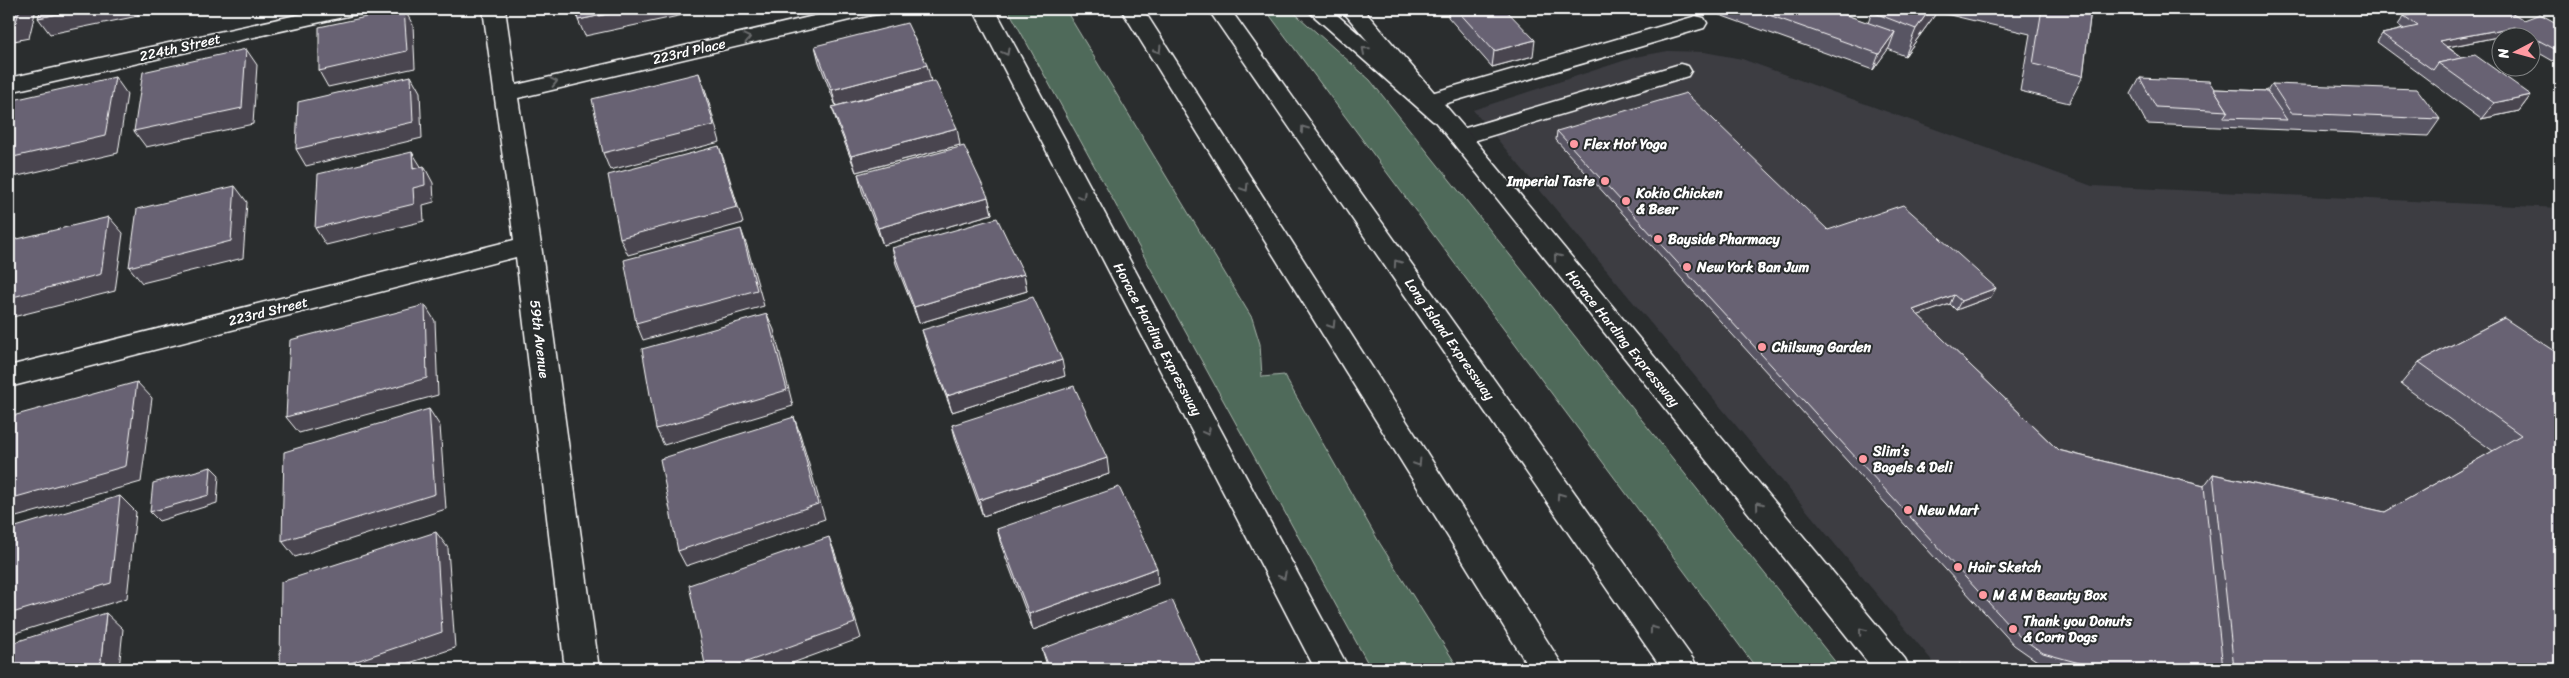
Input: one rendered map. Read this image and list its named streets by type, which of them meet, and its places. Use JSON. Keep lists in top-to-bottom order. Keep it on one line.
{"streets":{"main road":["224th Street","223rd Place","223rd Street","Horace Harding Expressway","59th Avenue","Long Island Expressway"]},"crossings":[["223rd Place","59th Avenue"],["223rd Street","59th Avenue"]],"one_way":["223rd Place"],"places":["Flex Hot Yoga","Imperial Taste","Kokio Chicken & Beer","Bayside Pharmacy","New York Ban Jum","Chilsung Garden","Slim’s Bagels & Deli","New Mart","Hair Sketch","M & M Beauty Box","Thank you Donuts & Corn Dogs"],"north":"left"}
